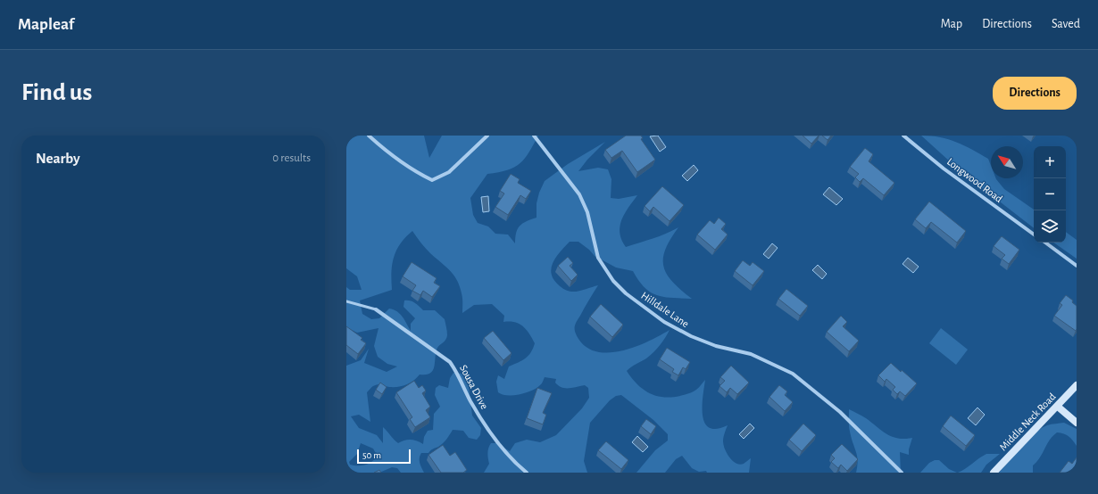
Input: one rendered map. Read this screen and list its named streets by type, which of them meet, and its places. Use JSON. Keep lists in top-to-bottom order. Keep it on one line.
{"streets":{"main road":["Middle Neck Road"],"street":["Longwood Road","Hilldale Lane","Sousa Drive"]},"scale_bar":"50 m","north":"top left","page":{"header":"Mapleaf","nav":["Map","Directions","Saved"],"buttons":"Directions","title":"Find us","heading":["Nearby","0 results"],"map_buttons":["+","−"],"scale":"50 m"}}
